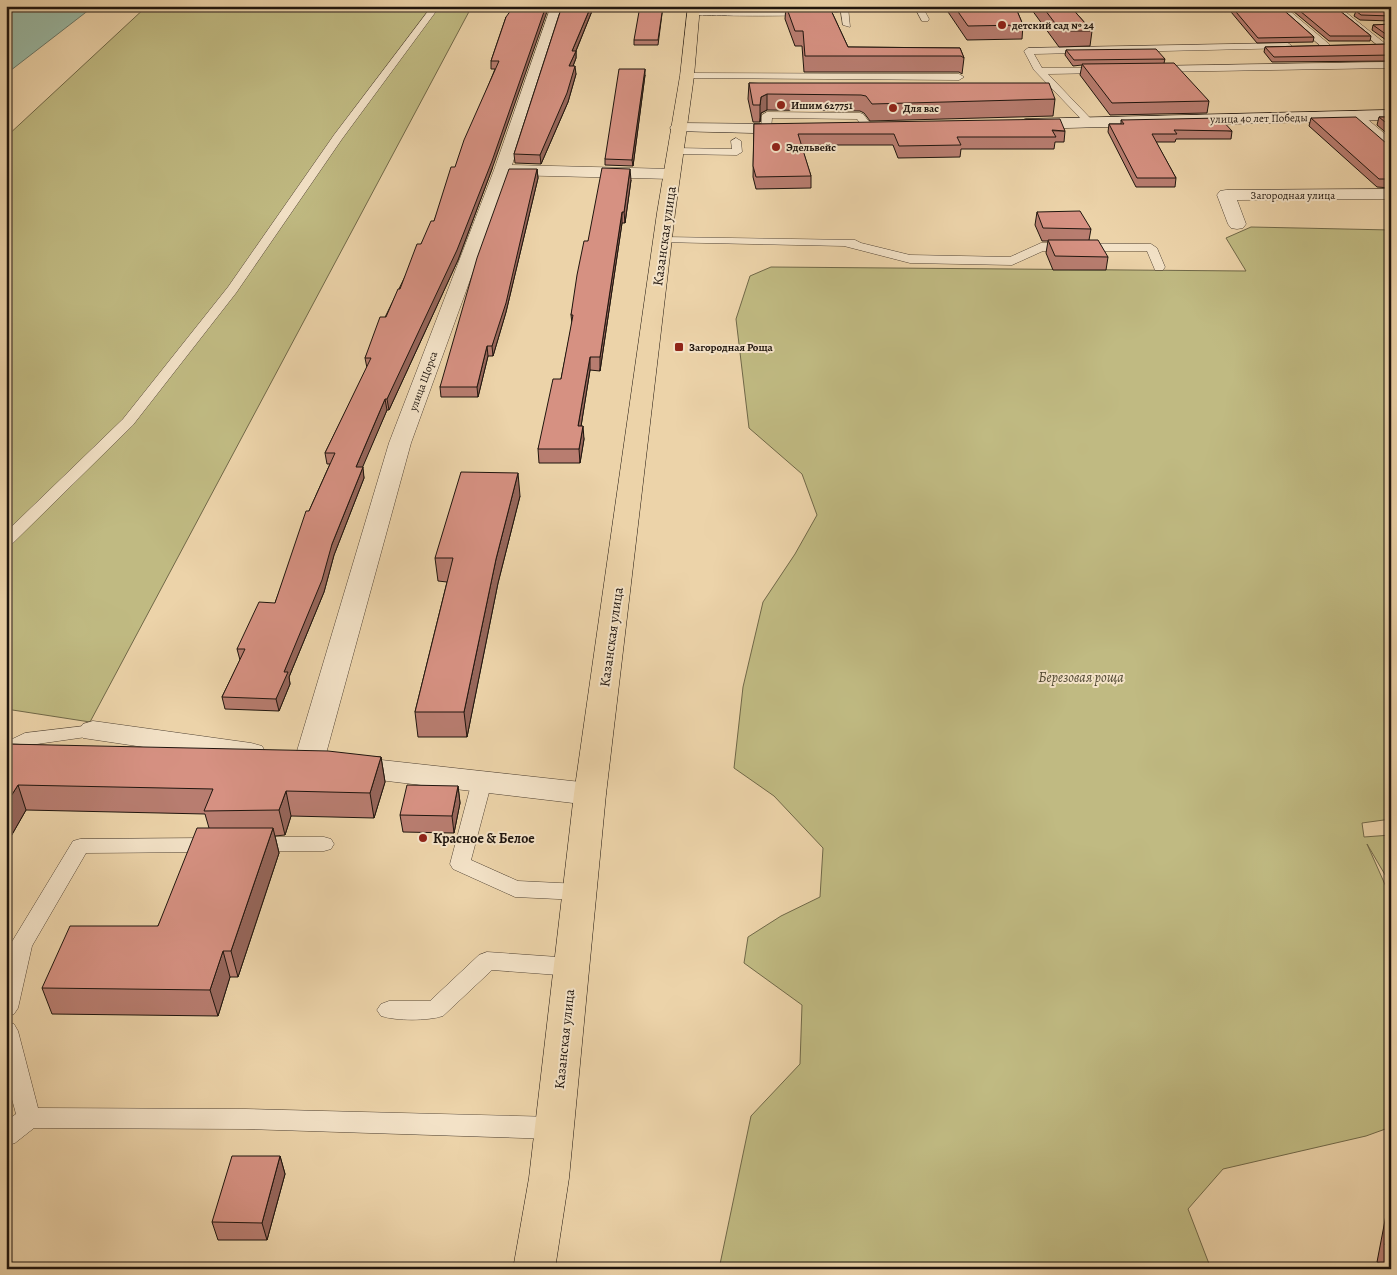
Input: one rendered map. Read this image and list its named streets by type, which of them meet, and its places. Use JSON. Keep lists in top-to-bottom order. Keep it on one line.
{"streets":{"main road":["Казанская улица"],"street":["улица 40 лет Победы","Загородная улица","улица Щорса"]},"parks":["Березовая роща"],"places":{"other":["детский сад № 24","Ишим 627751","Для вас","Эдельвейс","Красное & Белое"],"transit":["Загородная Роща"]}}
